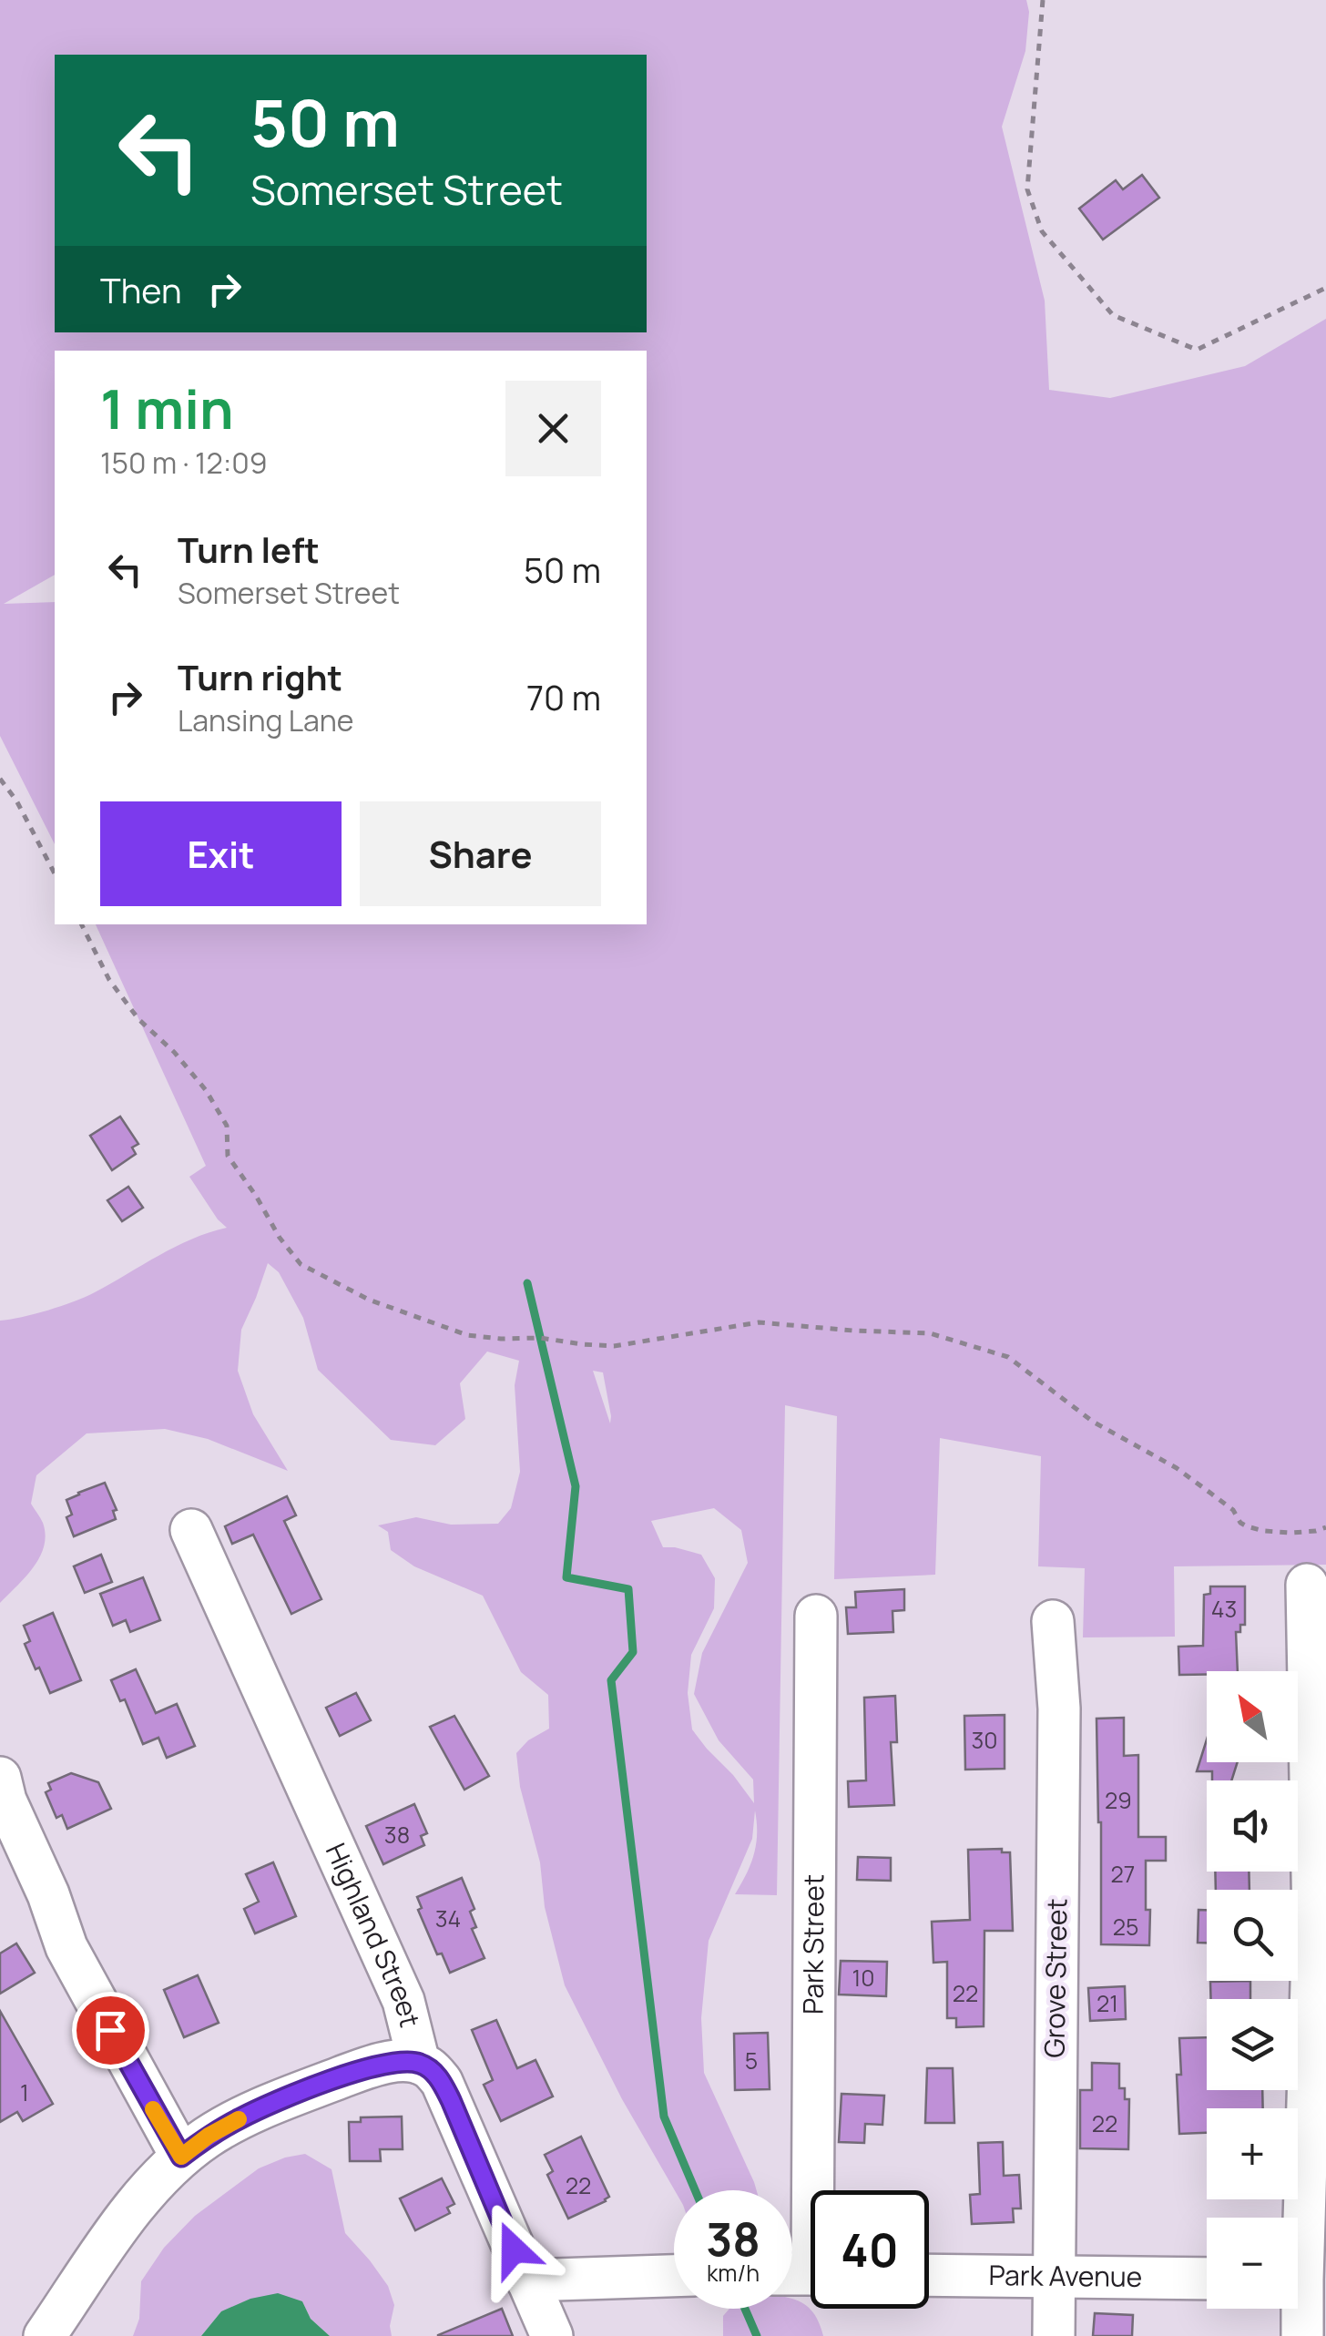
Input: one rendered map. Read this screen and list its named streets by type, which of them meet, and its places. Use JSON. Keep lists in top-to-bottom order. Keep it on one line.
{"streets":{"street":["Highland Street","Park Street","Grove Street","Park Avenue"]},"crossings":[["Grove Street","Park Avenue"]],"house_numbers":["43","30","29","38","27","34","25","10","22","21","5","1","22","22"],"north":"top left","page":{"turn":["50 m","Somerset Street"],"then":"Then","heading":["1 min","150 m · 12:09"],"list":[{"name":"Turn left","note":"Somerset Street","value":"50 m"},{"name":"Turn right","note":"Lansing Lane","value":"70 m"}],"buttons":["Exit","Share"],"map_buttons":["+","−"],"speed":"38 km/h","limit":"40"}}
